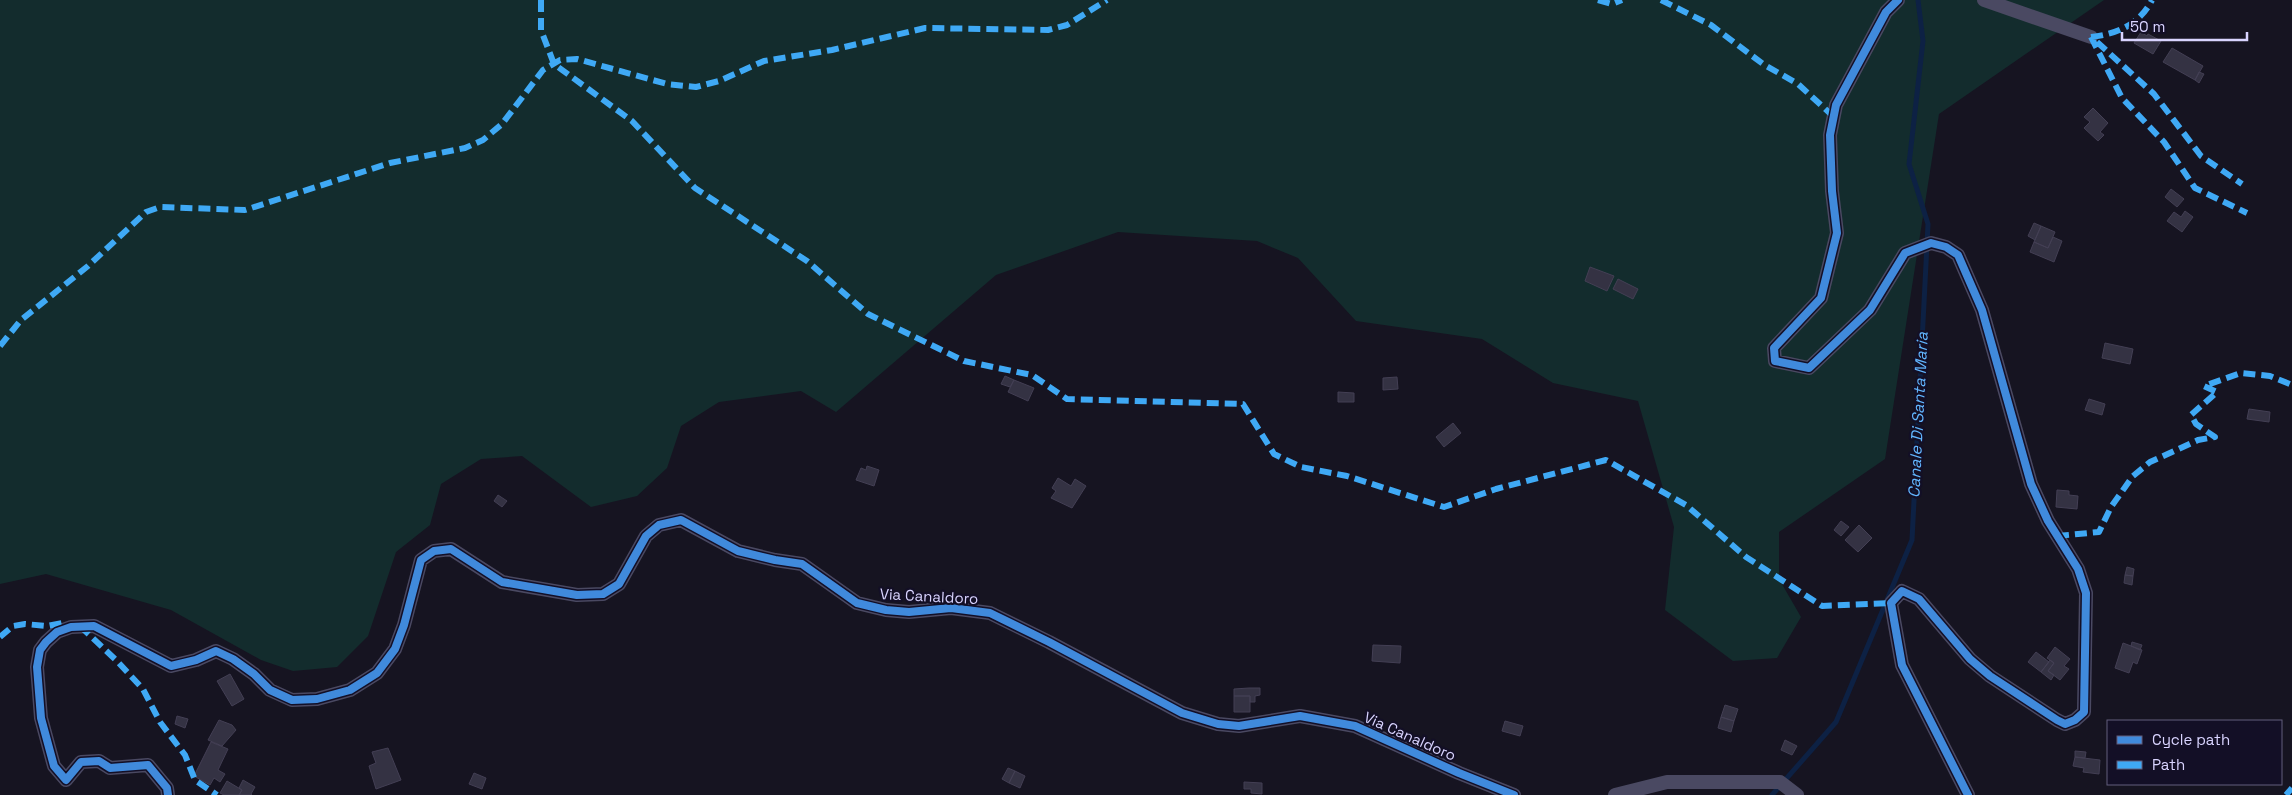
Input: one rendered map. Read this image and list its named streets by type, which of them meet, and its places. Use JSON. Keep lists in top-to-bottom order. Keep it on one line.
{"streets":{"street":["Via Canaldoro"]},"water":["Canale Di Santa Maria"],"legend":["Cycle path","Path"],"scale_bar":"50 m"}
